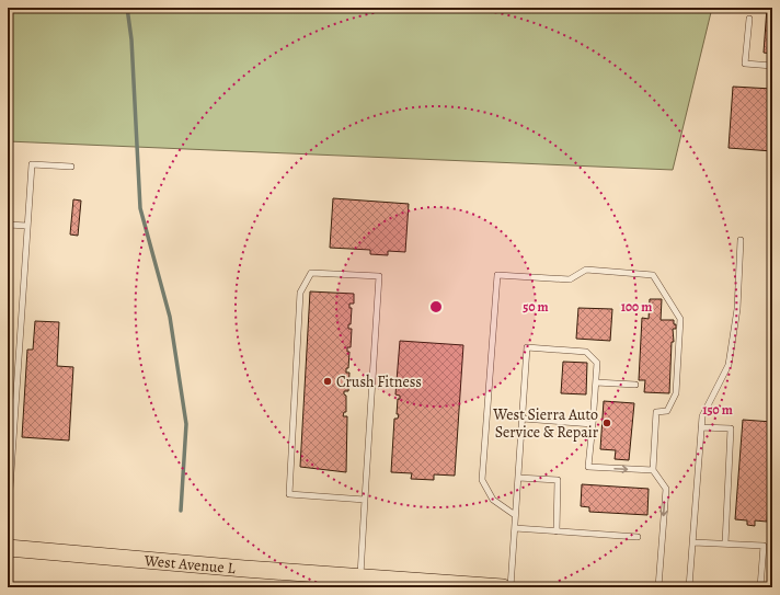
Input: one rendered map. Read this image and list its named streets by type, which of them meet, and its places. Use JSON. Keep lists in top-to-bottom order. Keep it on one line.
{"streets":{"main road":["West Avenue L"]},"places":["Crush Fitness","West Sierra Auto Service & Repair"],"rings":["50 m","100 m","150 m"]}
